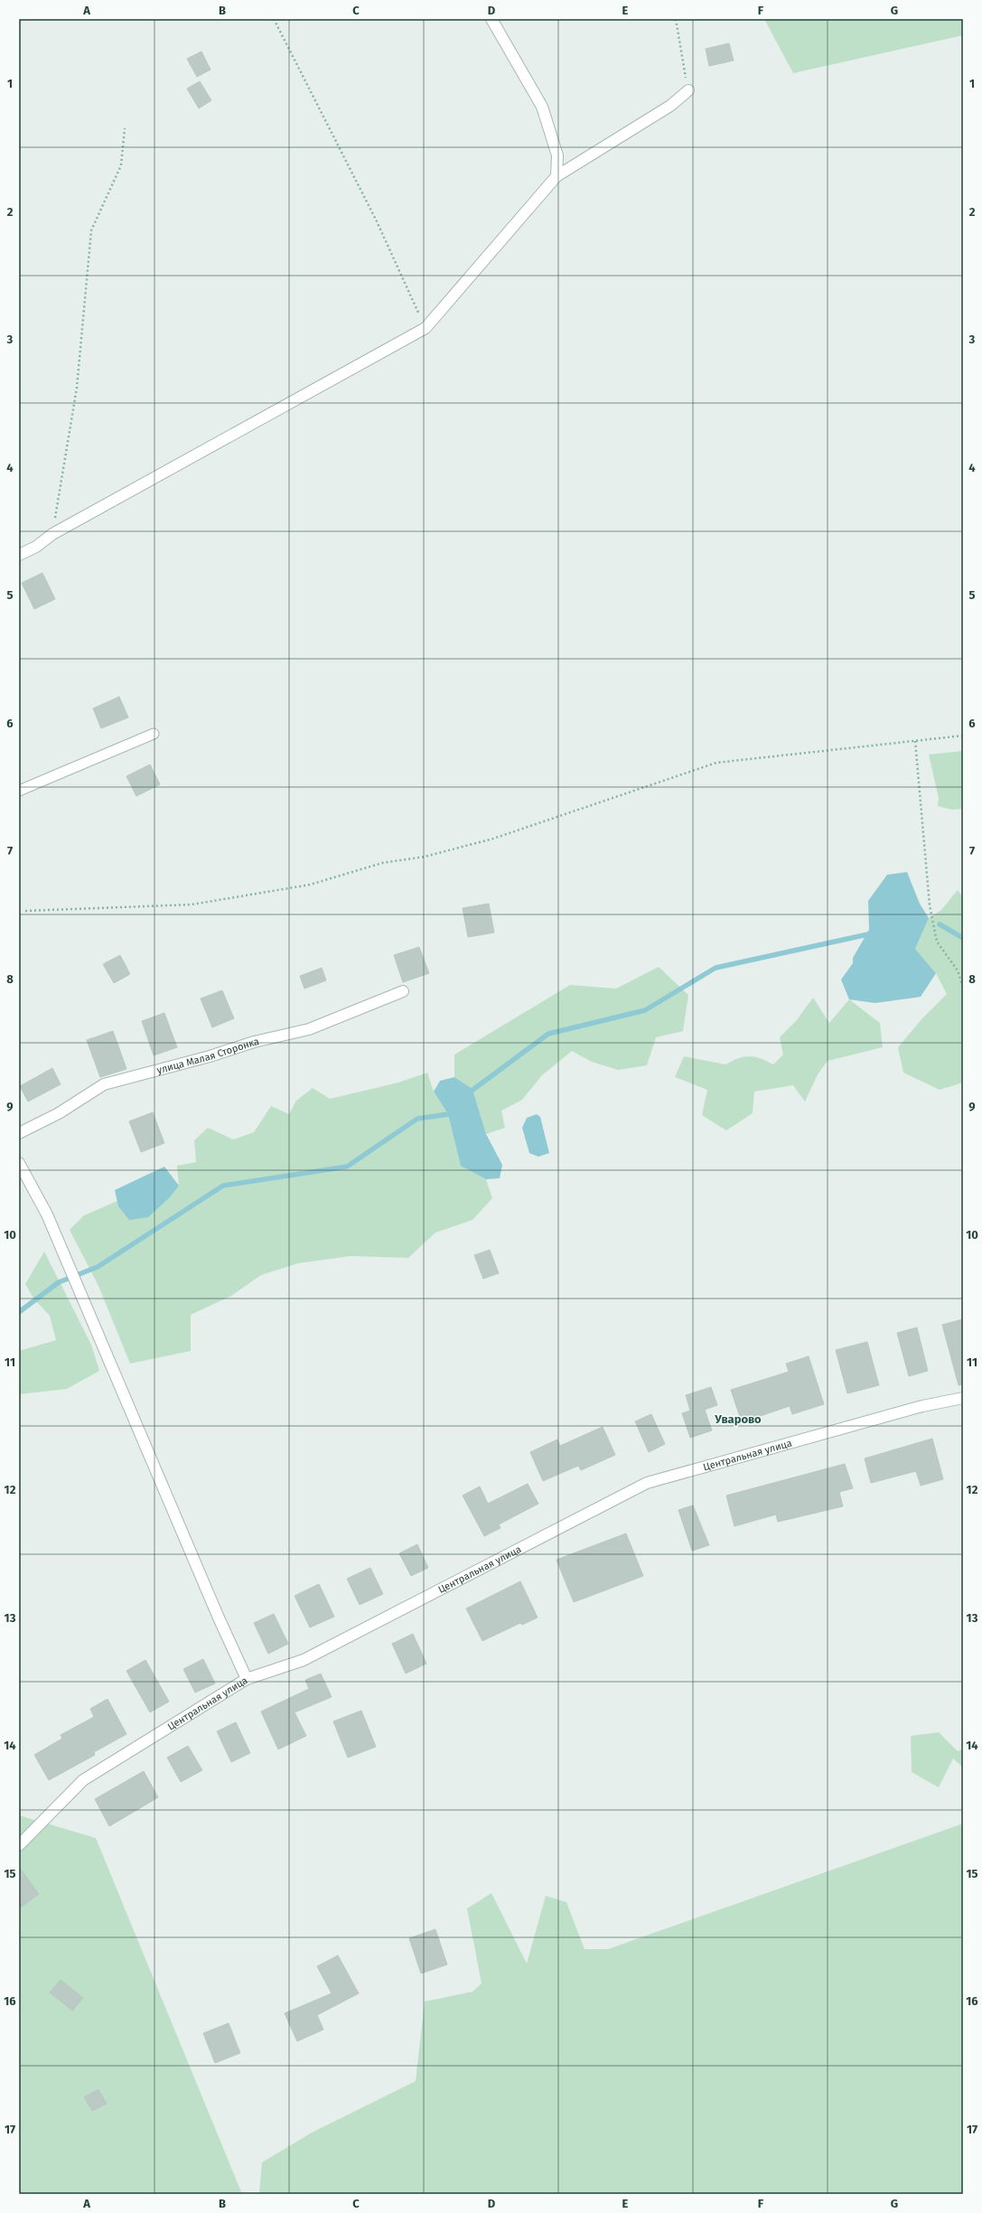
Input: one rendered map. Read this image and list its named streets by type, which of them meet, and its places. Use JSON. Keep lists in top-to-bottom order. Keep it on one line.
{"streets":{"street":["улица Малая Сторонка","Центральная улица"]},"districts":["Уварово"],"grid":{"columns":["A","B","C","D","E","F","G"],"rows":["1","2","3","4","5","6","7","8","9","10","11","12","13","14","15","16","17"]}}
